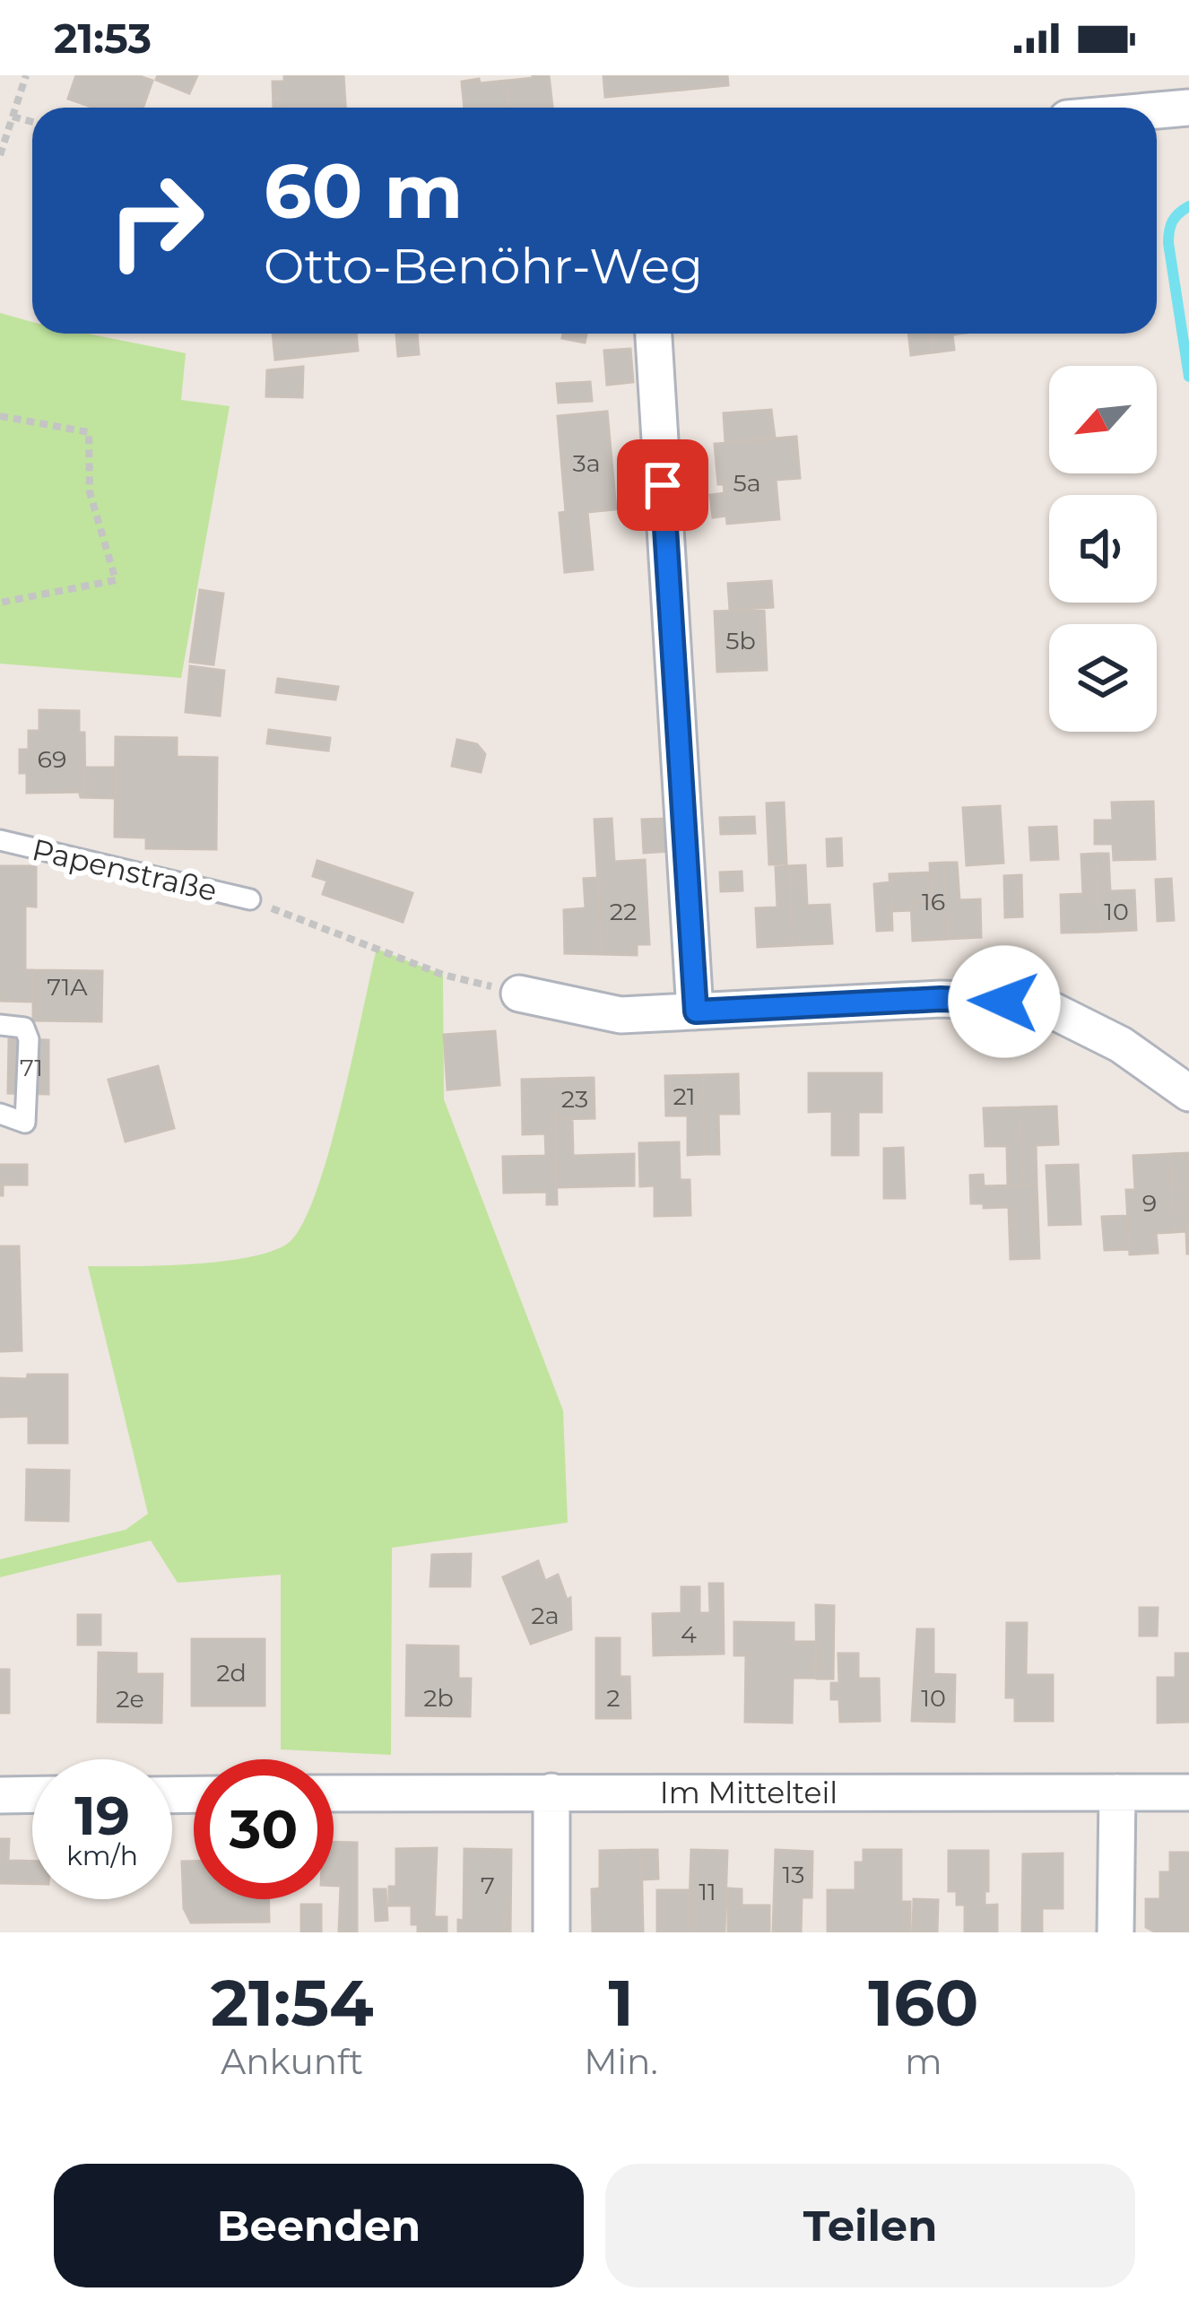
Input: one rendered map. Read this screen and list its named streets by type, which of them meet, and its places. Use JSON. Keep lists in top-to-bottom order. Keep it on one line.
{"streets":{"street":["Im Mittelteil"],"lane":["Papenstraße"]},"house_numbers":["3a","5a","5b","69","16","22","10","71A","71","21","23","9","2a","4","2d","2b","2","10","2e","13","7","11"],"north":"bottom left","page":{"status":"21:53","turn":["60 m","Otto-Benöhr-Weg"],"speed":"19 km/h","limit":"30","eta":["21:54","Ankunft","1","Min.","160","m"],"buttons":["Beenden","Teilen"]}}
